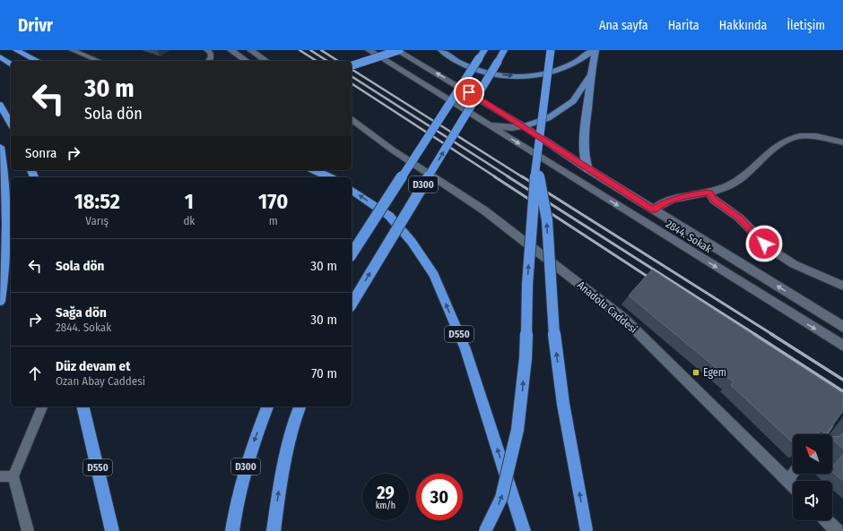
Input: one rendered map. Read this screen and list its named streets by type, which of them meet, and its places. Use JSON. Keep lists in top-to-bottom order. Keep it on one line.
{"streets":{"highway":["D300","D550"],"main road":["2844. Sokak","Anadolu Caddesi"]},"places":{"transit":["Egem"]},"north":"top left","page":{"header":"Drivr","nav":["Ana sayfa","Harita","Hakkında","İletişim"],"turn":["30 m","Sola dön"],"then":"Sonra","eta":["18:52","Varış","1","dk","170","m"],"list":[{"name":"Sola dön","value":"30 m"},{"name":"Sağa dön","note":"2844. Sokak","value":"30 m"},{"name":"Düz devam et","note":"Ozan Abay Caddesi","value":"70 m"}],"speed":"29 km/h","limit":"30"}}
